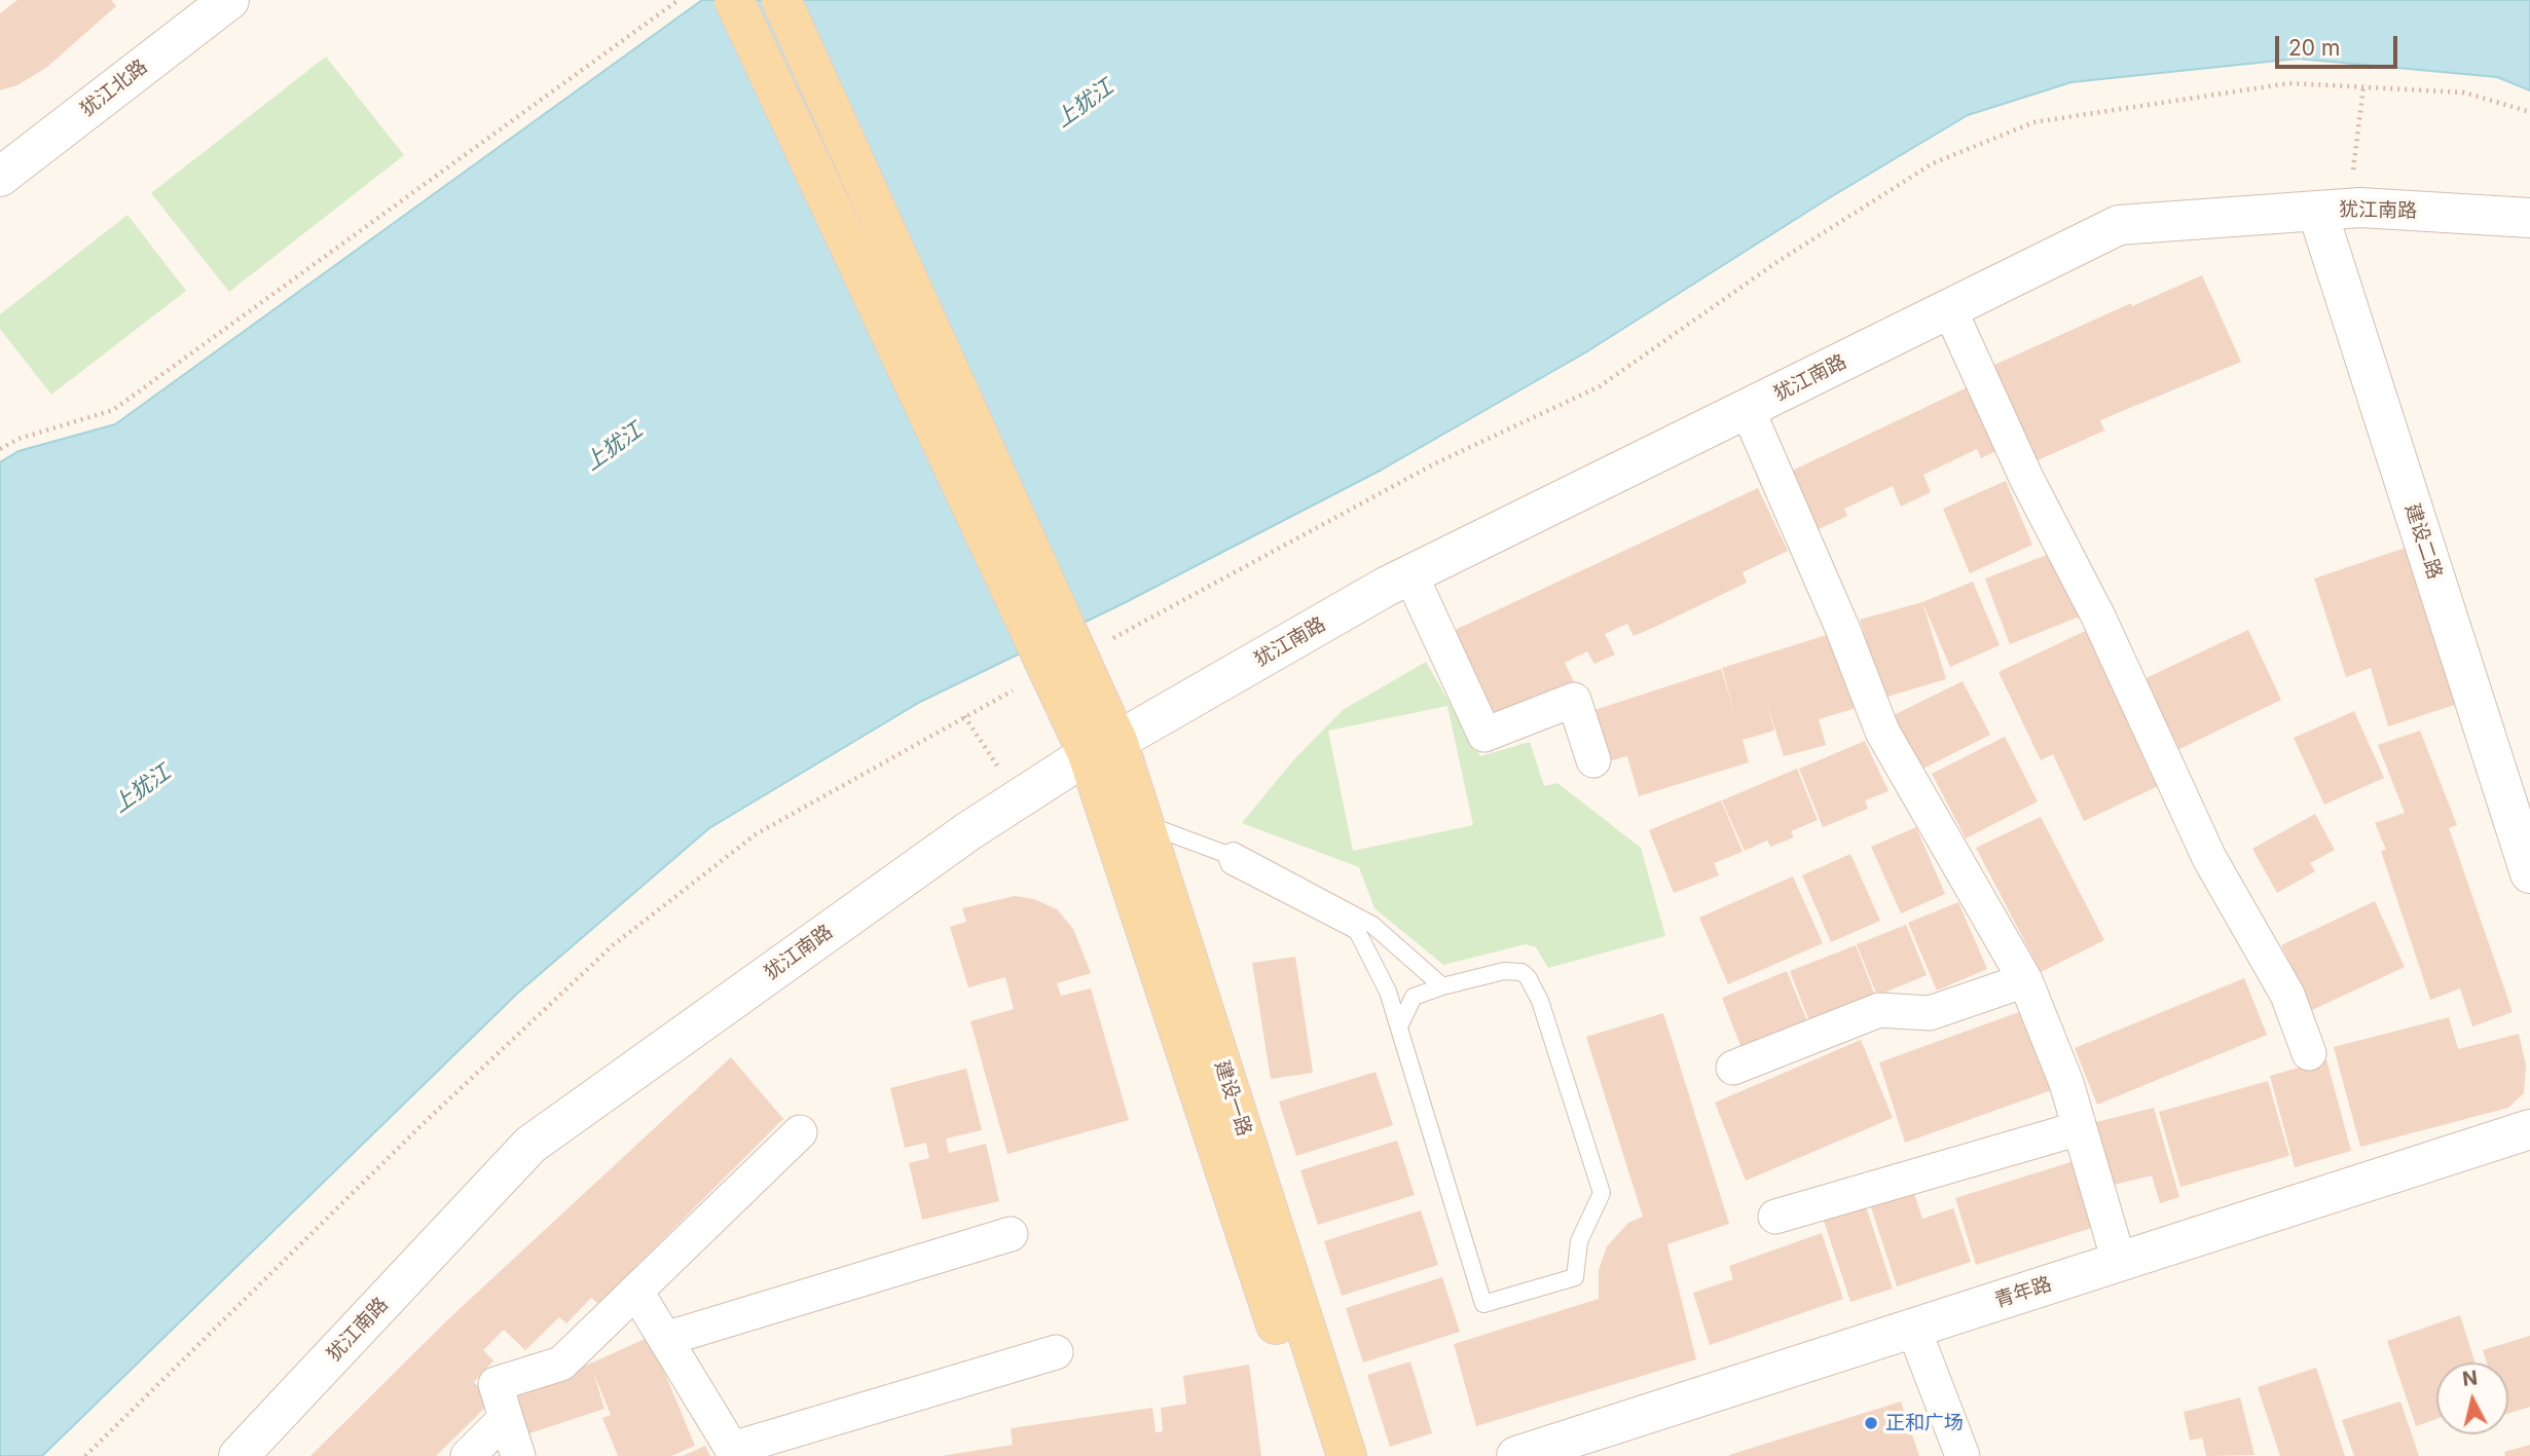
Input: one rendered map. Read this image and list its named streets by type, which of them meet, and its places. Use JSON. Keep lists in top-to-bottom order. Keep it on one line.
{"streets":{"main road":["建设一路"],"street":["犹江北路","犹江南路","建设二路","青年路"]},"crossings":[["犹江南路","建设二路"],["犹江南路","建设一路"]],"water":["上犹江"],"places":["正和广场"],"scale_bar":"20 m","north":"top"}
